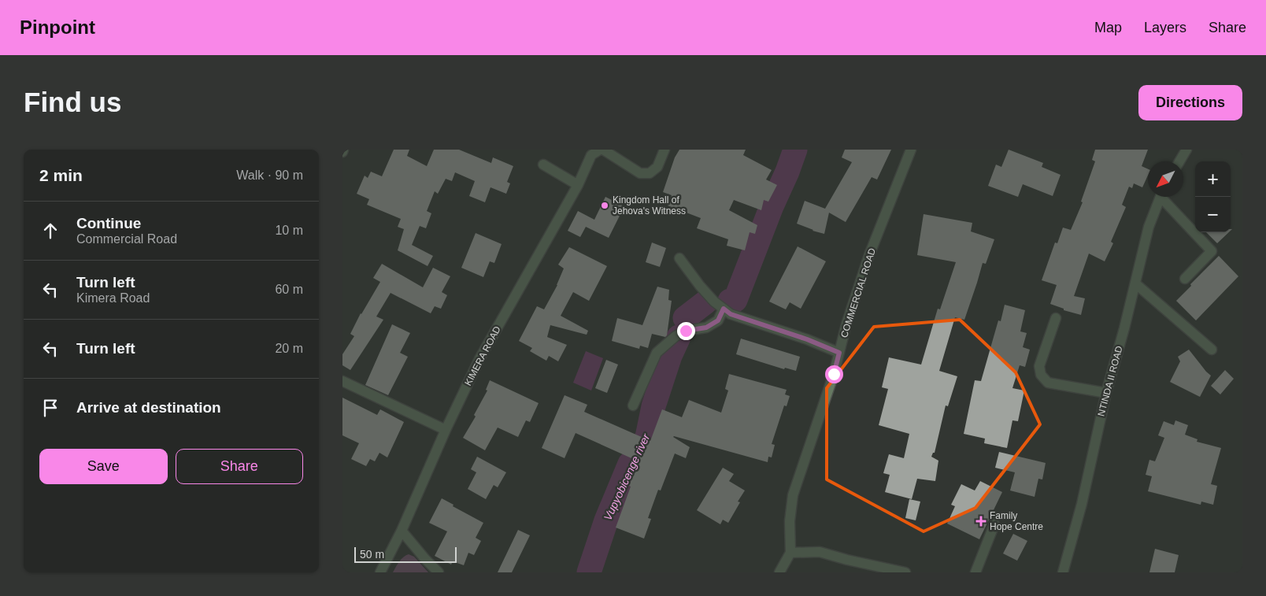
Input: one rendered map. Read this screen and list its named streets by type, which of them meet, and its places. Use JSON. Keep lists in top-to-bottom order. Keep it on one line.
{"streets":{"street":["COMMERCIAL ROAD","KIMERA ROAD","NTINDA II ROAD"]},"water":["Vupyobicenge river"],"places":{"other":["Kingdom Hall of Jehova's Witness"],"health":["Family Hope Centre"]},"scale_bar":"50 m","north":"bottom left","page":{"header":"Pinpoint","nav":["Map","Layers","Share"],"buttons":["Directions",["Save","Share"]],"title":"Find us","heading":["2 min","Walk · 90 m"],"map_buttons":["+","−"],"list":[["Continue","Commercial Road","10 m"],["Turn left","Kimera Road","60 m"],["Turn left","20 m"],"Arrive at destination"],"scale":"50 m"}}
